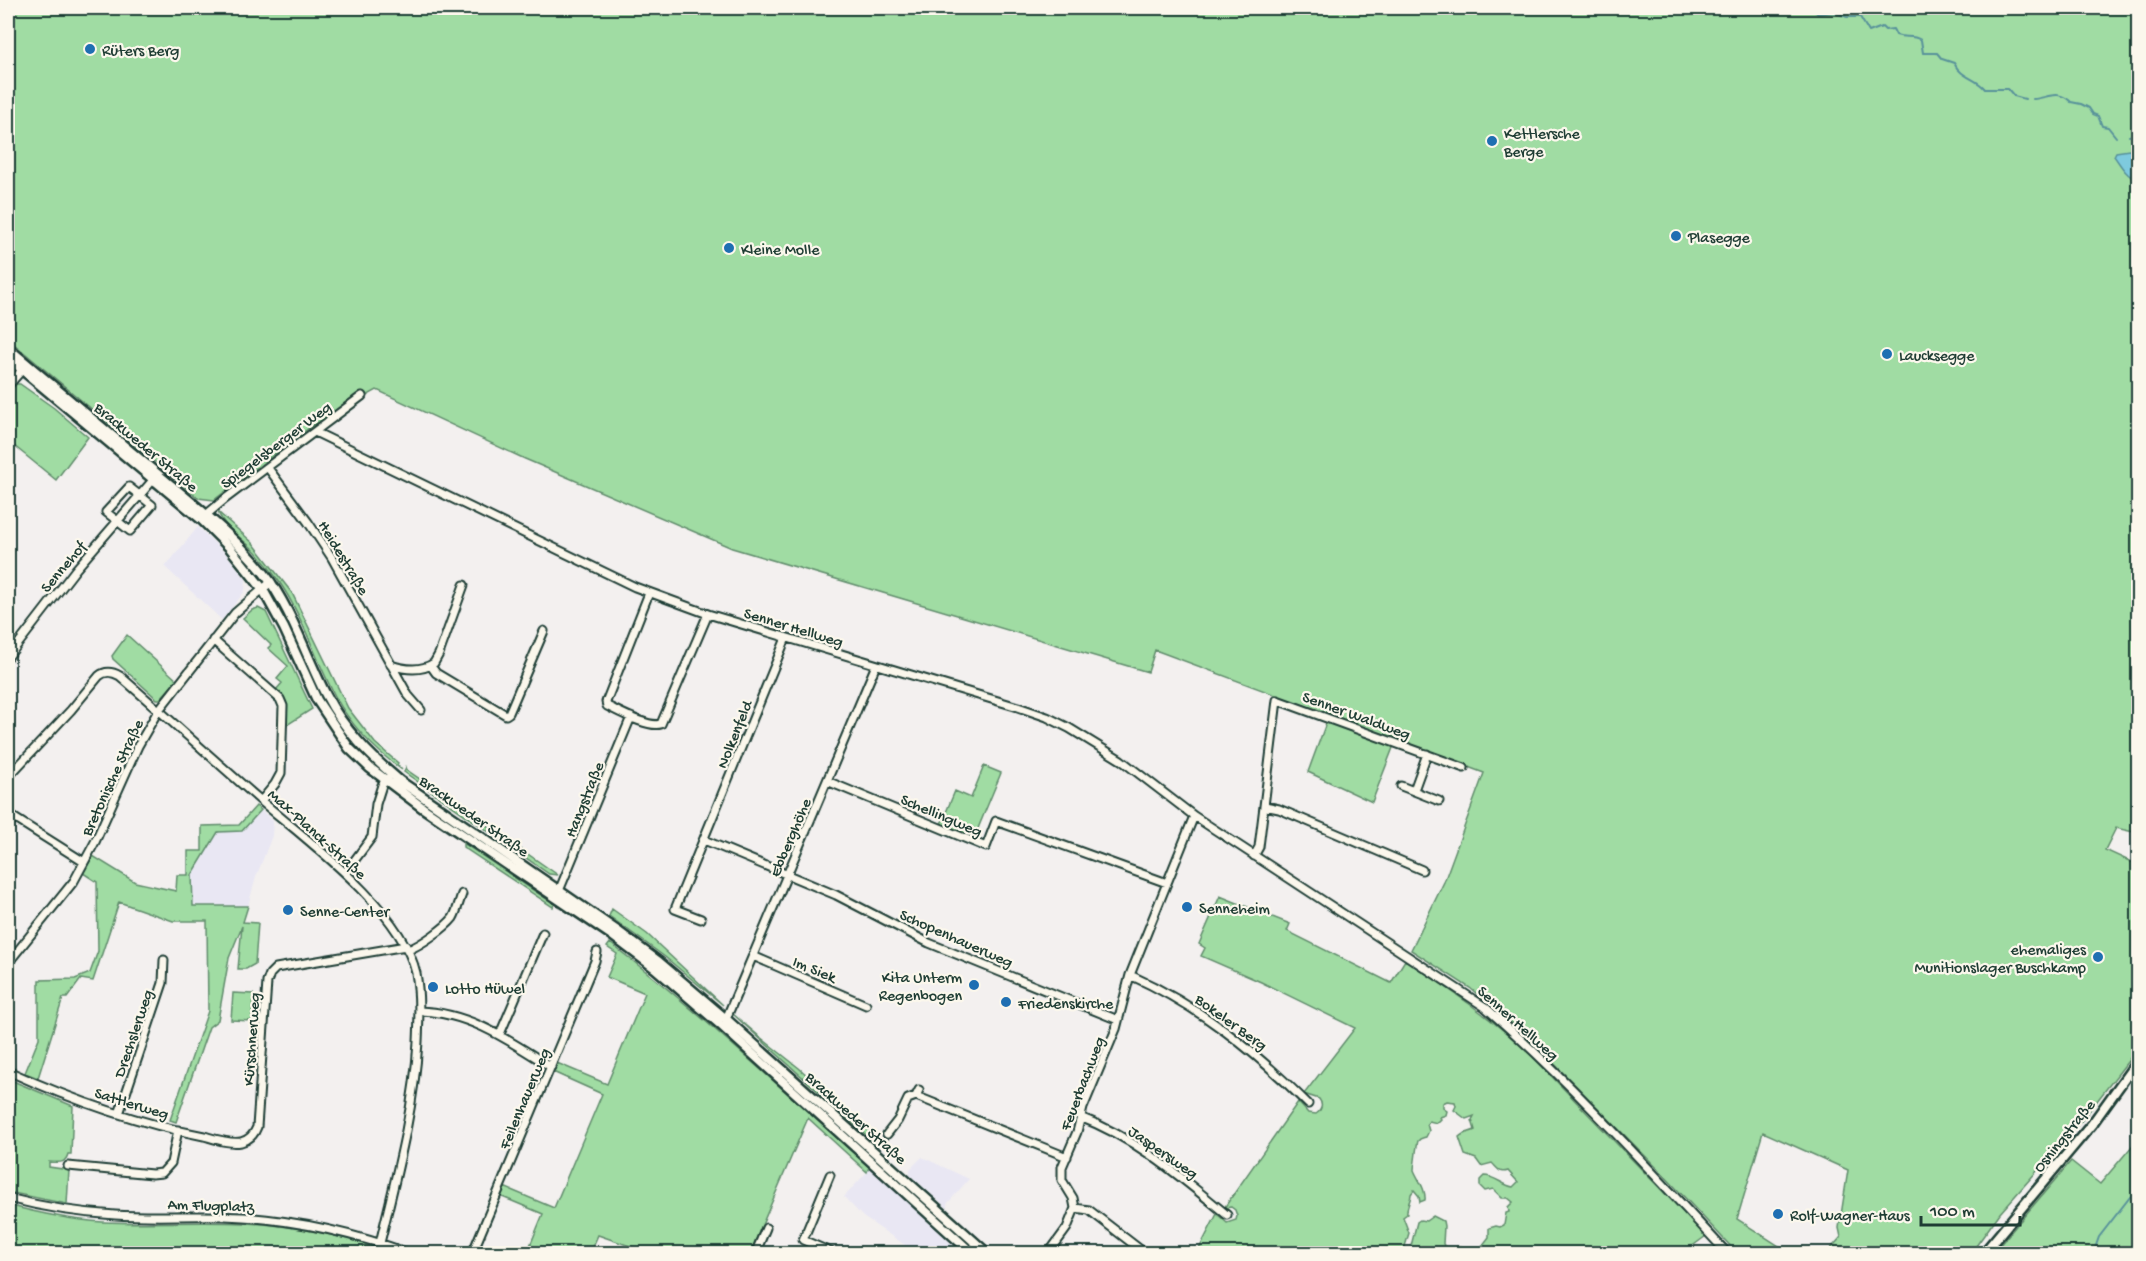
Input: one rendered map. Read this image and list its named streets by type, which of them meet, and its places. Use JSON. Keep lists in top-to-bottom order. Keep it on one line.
{"streets":{"main road":["Brackweder Straße","Osningstraße"],"street":["Spiegelsberger Weg","Heidestraße","Sennehof","Senner Hellweg","Senner Waldweg","Nolkenfeld","Bretonische Straße","Hangstraße","Schellingweg","Max-Planck-Straße","Ebberghöhe","Schopenhauerweg","Im Siek","Bokeler Berg","Drechslerweg","Kürschnerweg","Feuerbachweg","Feilenhauerweg","Sattlerweg","Jaspersweg","Am Flugplatz"]},"crossings":[["Spiegelsberger Weg","Brackweder Straße"],["Spiegelsberger Weg","Heidestraße"],["Spiegelsberger Weg","Senner Hellweg"],["Brackweder Straße","Sennehof"],["Brackweder Straße","Bretonische Straße"],["Brackweder Straße","Hangstraße"],["Brackweder Straße","Ebberghöhe"],["Senner Hellweg","Nolkenfeld"],["Senner Hellweg","Ebberghöhe"],["Senner Hellweg","Feuerbachweg"],["Bretonische Straße","Max-Planck-Straße"],["Schellingweg","Ebberghöhe"],["Schellingweg","Feuerbachweg"],["Max-Planck-Straße","Kürschnerweg"],["Max-Planck-Straße","Am Flugplatz"],["Ebberghöhe","Schopenhauerweg"],["Ebberghöhe","Im Siek"],["Schopenhauerweg","Feuerbachweg"],["Bokeler Berg","Feuerbachweg"],["Drechslerweg","Sattlerweg"],["Kürschnerweg","Sattlerweg"],["Feuerbachweg","Jaspersweg"]],"places":["Rüters Berg","Kettlersche Berge","Plasegge","Kleine Molle","Laucksegge","Senneheim","Senne-Center","ehemaliges Munitionslager Buschkamp","Kita Unterm Regenbogen","Lotto Hüwel","Friedenskirche","Rolf-Wagner-Haus"],"scale_bar":"100 m"}
